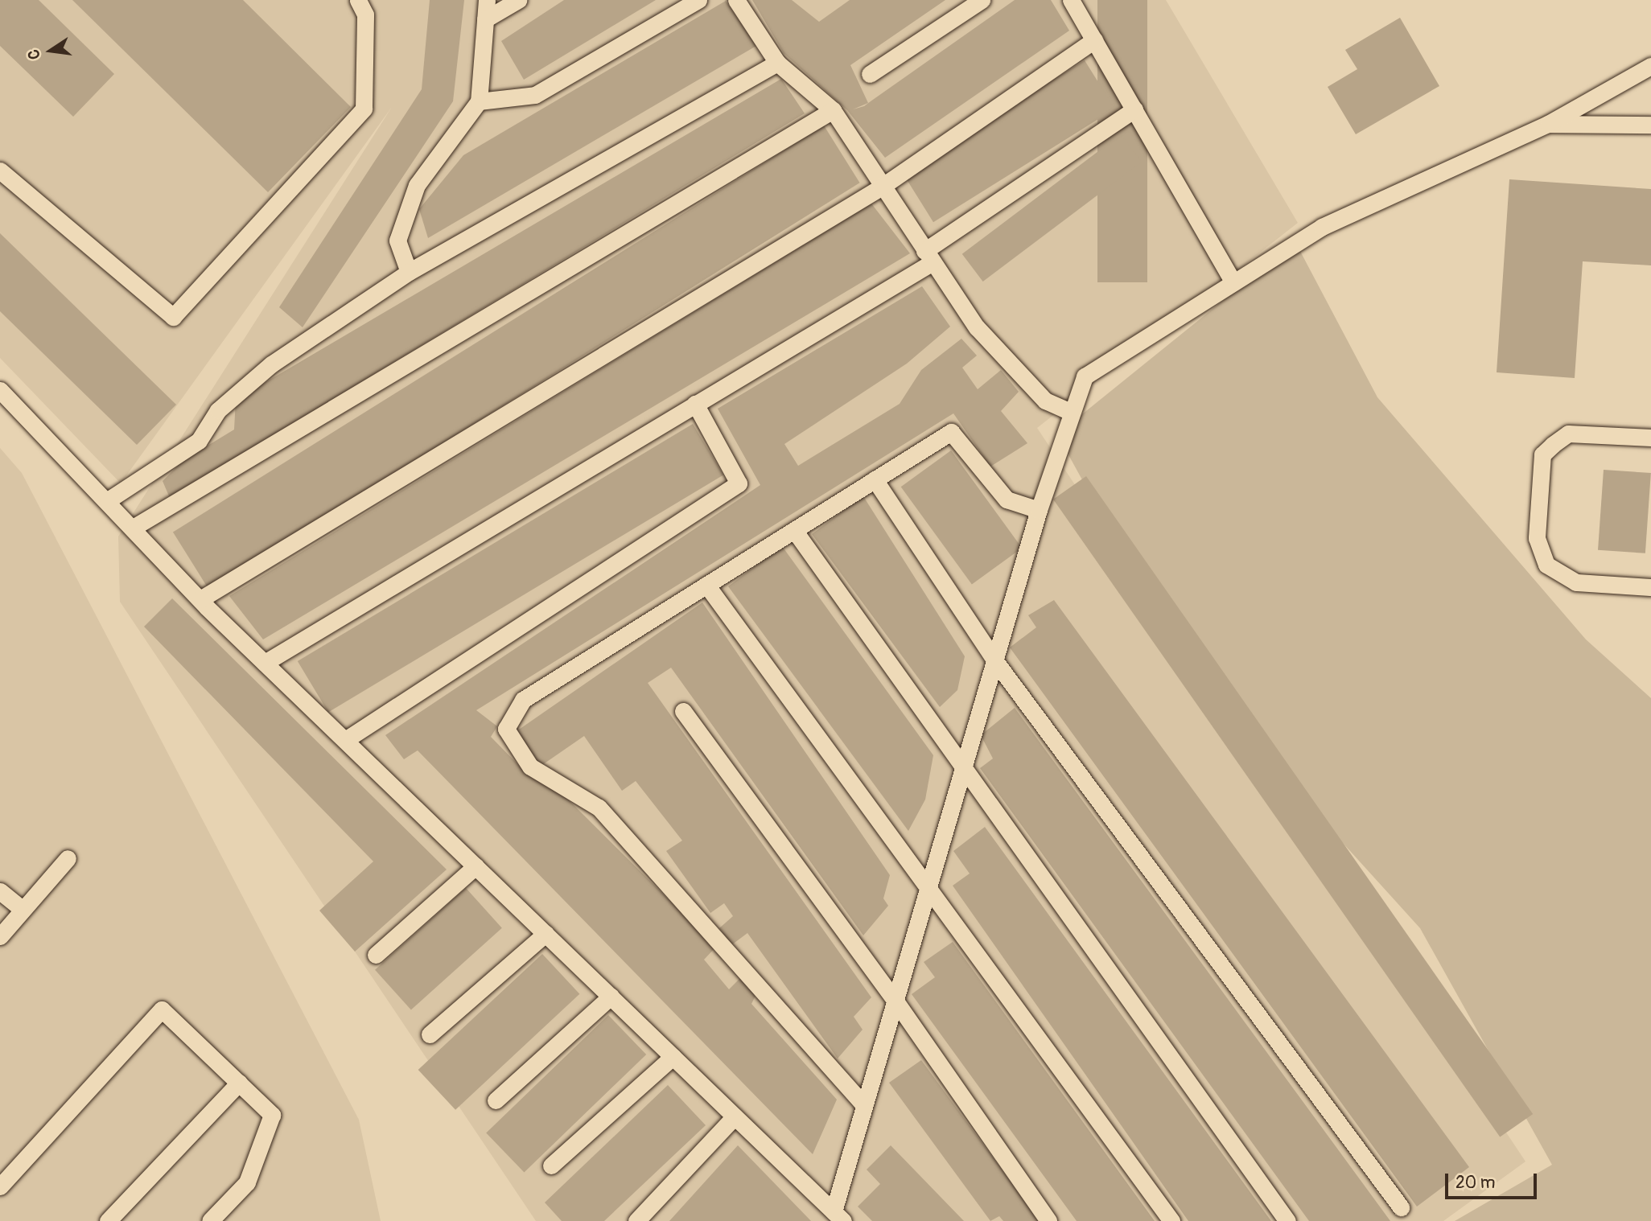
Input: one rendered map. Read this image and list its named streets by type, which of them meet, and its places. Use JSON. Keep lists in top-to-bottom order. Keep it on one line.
{"scale_bar":"20 m","north":"left"}
